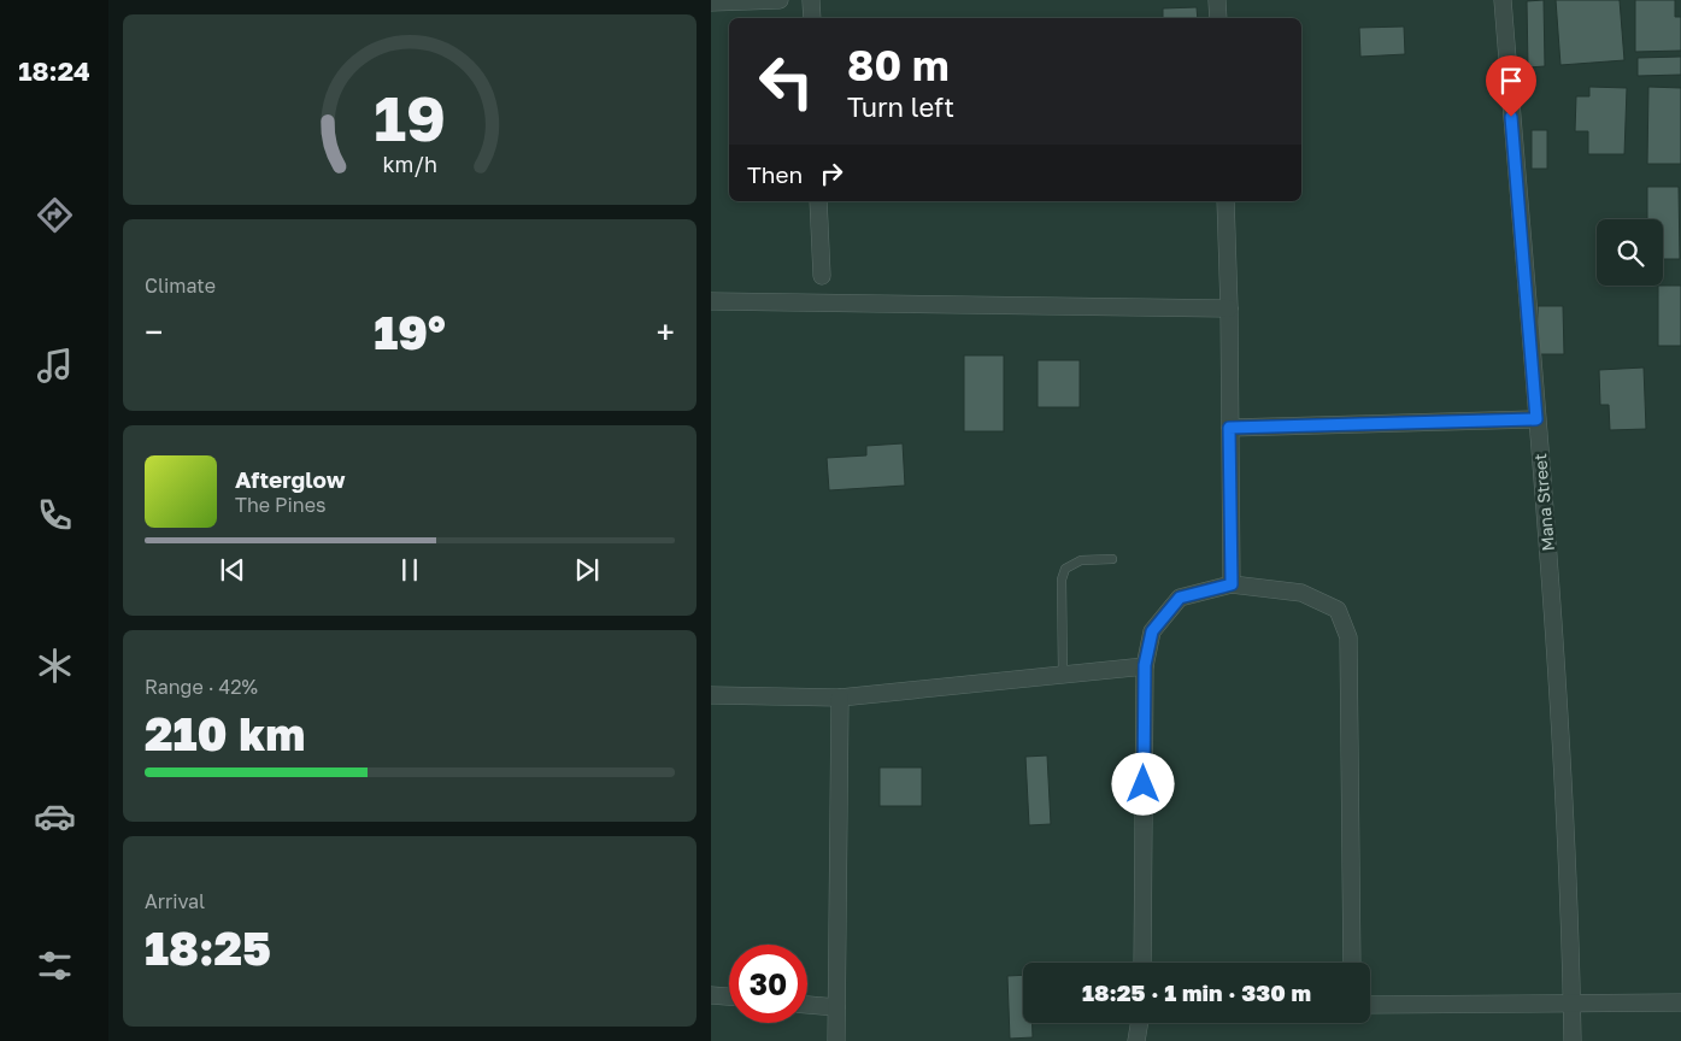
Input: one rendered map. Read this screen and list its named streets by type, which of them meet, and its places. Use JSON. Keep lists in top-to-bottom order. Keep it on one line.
{"streets":{"street":["Mana Street"]},"page":{"tabs":"18:24","turn":["80 m","Turn left"],"then":"Then","tile":["Climate",["Range · 42%","210 km"],["Arrival","18:25"]],"heat":["−","19°","+"],"song":["Afterglow","The Pines"],"limit":"30","trip":"18:25 · 1 min · 330 m","gauge":["19","km/h"]}}
